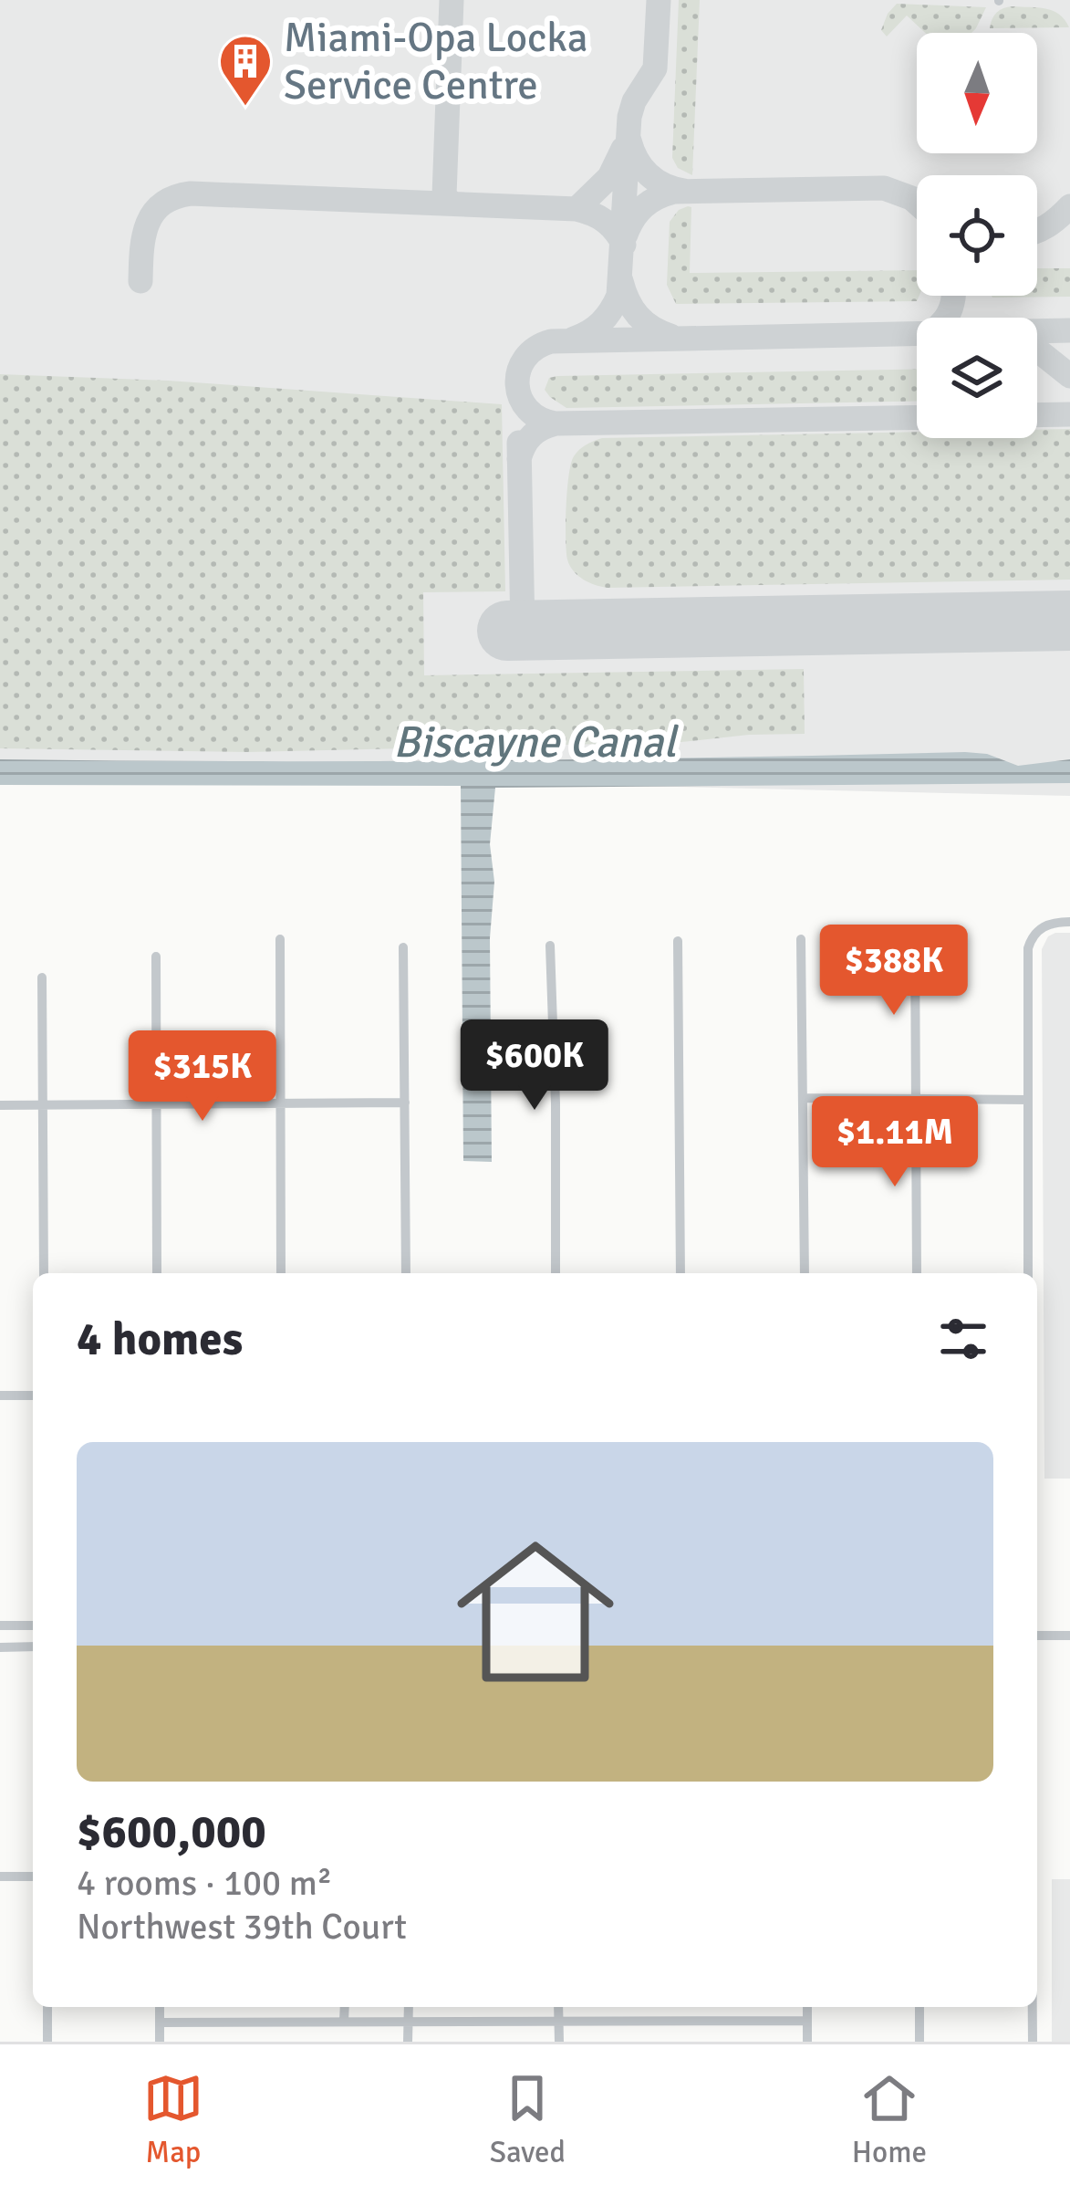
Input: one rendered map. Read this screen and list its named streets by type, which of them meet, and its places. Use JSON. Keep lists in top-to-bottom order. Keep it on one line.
{"water":["Biscayne Canal"],"places":{"building":["Miami-Opa Locka Service Centre"]},"north":"bottom","page":{"price":["$388K","$600K","$315K","$1.11M"],"heading":"4 homes","list":[{"name":"$600,000","note":"4 rooms · 100 m² · Northwest 39th Court"}],"tabs":["Map","Saved","Home"]}}
